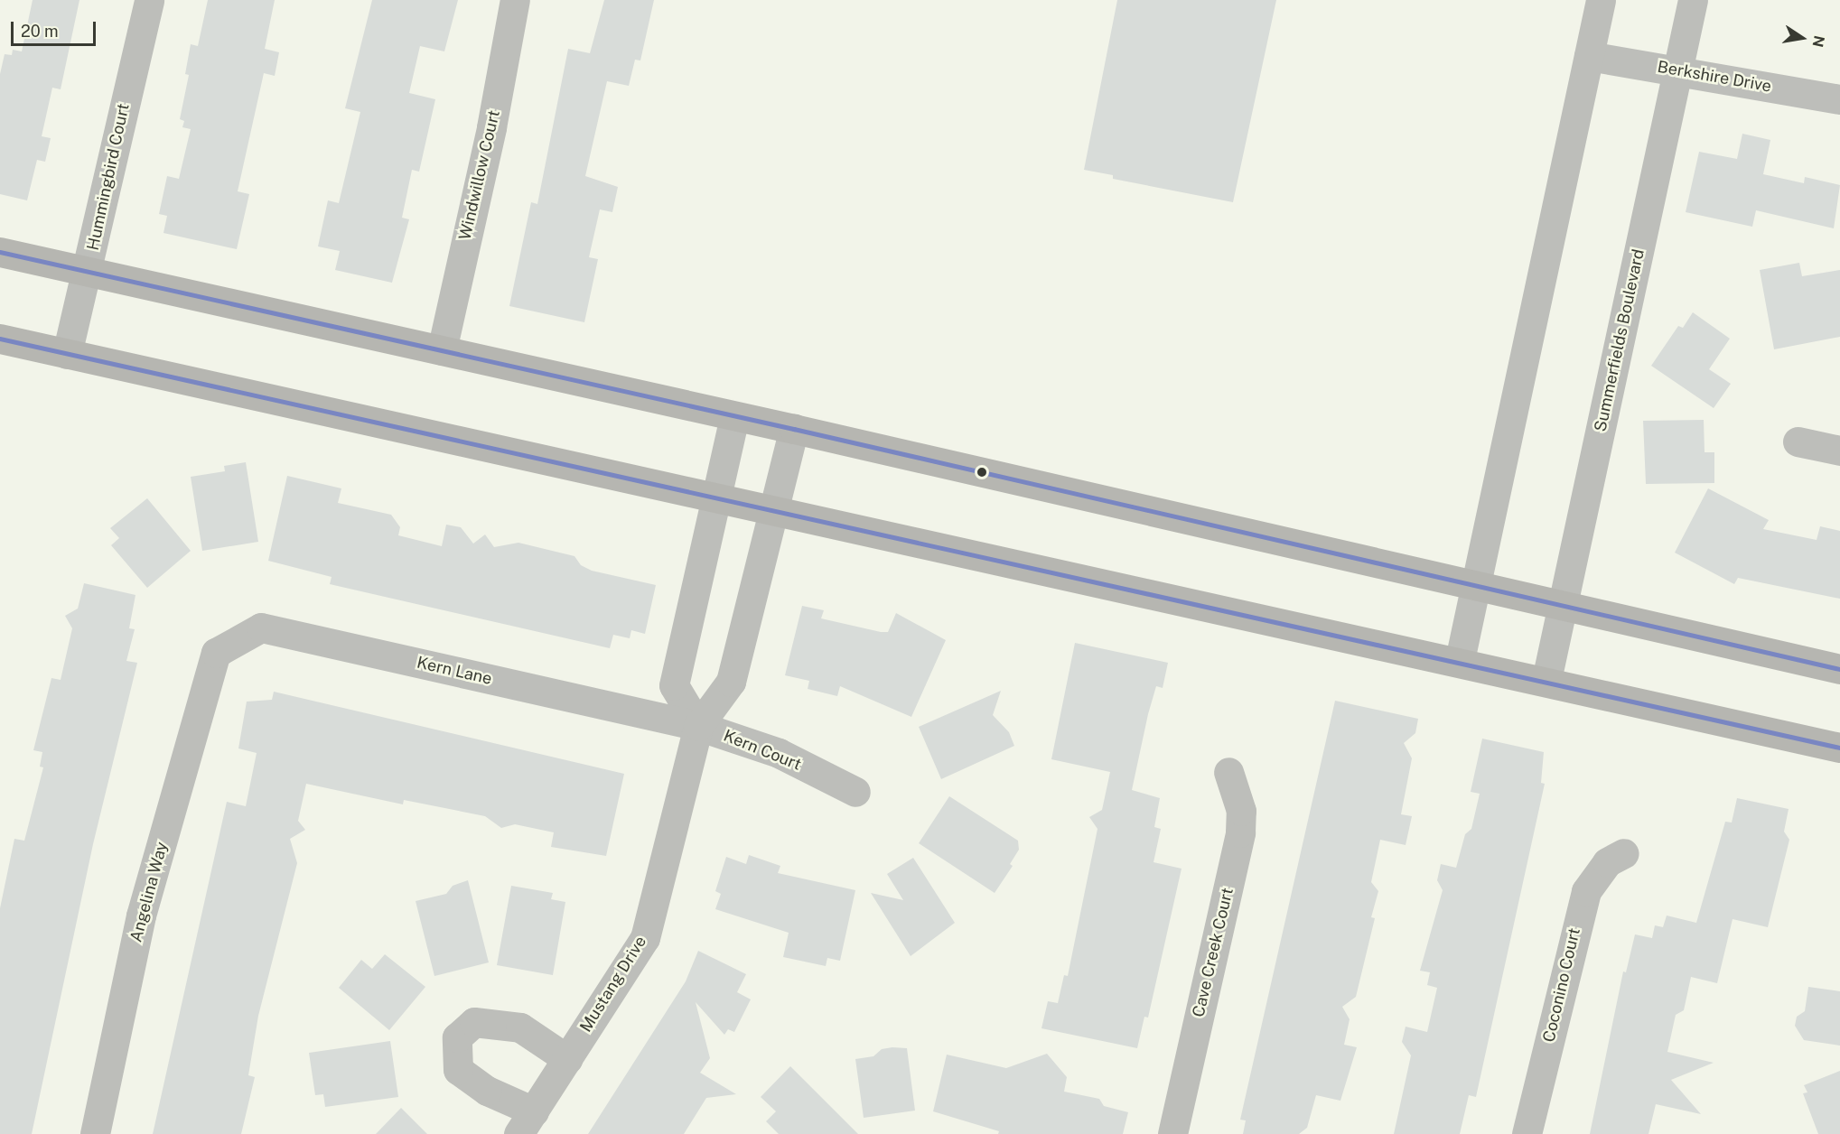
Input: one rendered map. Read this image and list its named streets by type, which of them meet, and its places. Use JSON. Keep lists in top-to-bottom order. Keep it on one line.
{"streets":{"street":["Berkshire Drive","Windwillow Court","Hummingbird Court","Summerfields Boulevard","Kern Lane","Kern Court","Angelina Way","Cave Creek Court","Mustang Drive","Coconino Court"]},"crossings":[["Berkshire Drive","Summerfields Boulevard"],["Kern Lane","Kern Court"],["Kern Lane","Angelina Way"],["Kern Lane","Mustang Drive"],["Kern Court","Mustang Drive"]],"scale_bar":"20 m","north":"right"}
